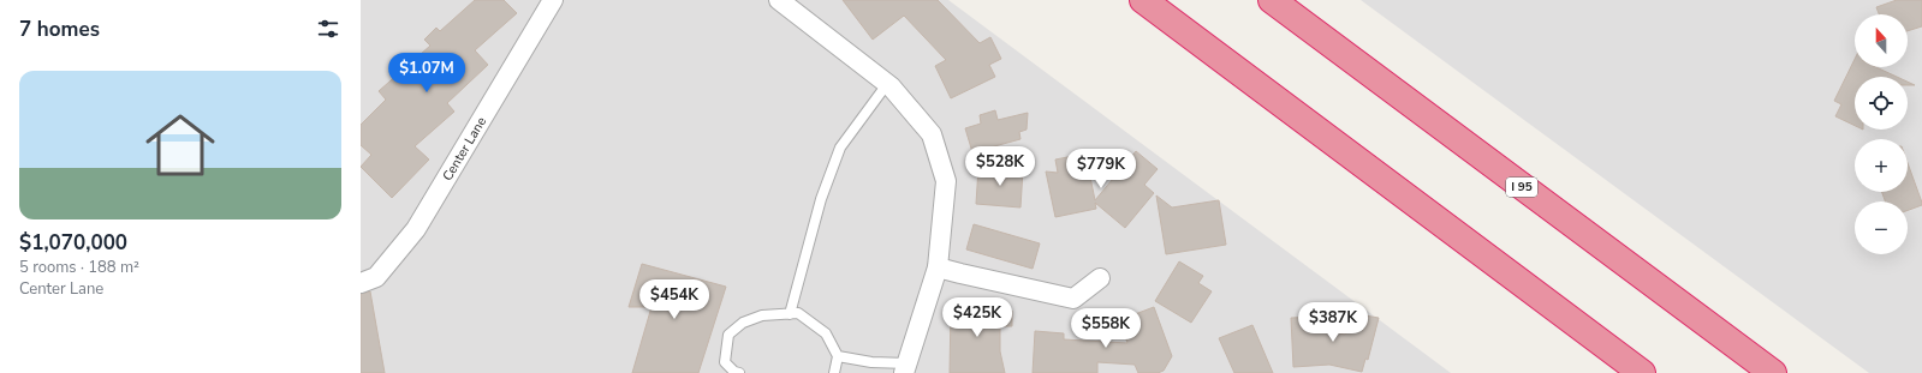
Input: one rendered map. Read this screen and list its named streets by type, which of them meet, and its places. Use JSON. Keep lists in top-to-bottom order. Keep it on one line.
{"streets":{"highway":["I 95"],"street":["Center Lane"]},"north":"top","page":{"heading":"7 homes","map_buttons":["+","−"],"price":["$1.07M","$528K","$779K","$454K","$425K","$387K","$558K"],"list":[{"name":"$1,070,000","note":"5 rooms · 188 m² · Center Lane"}]}}
